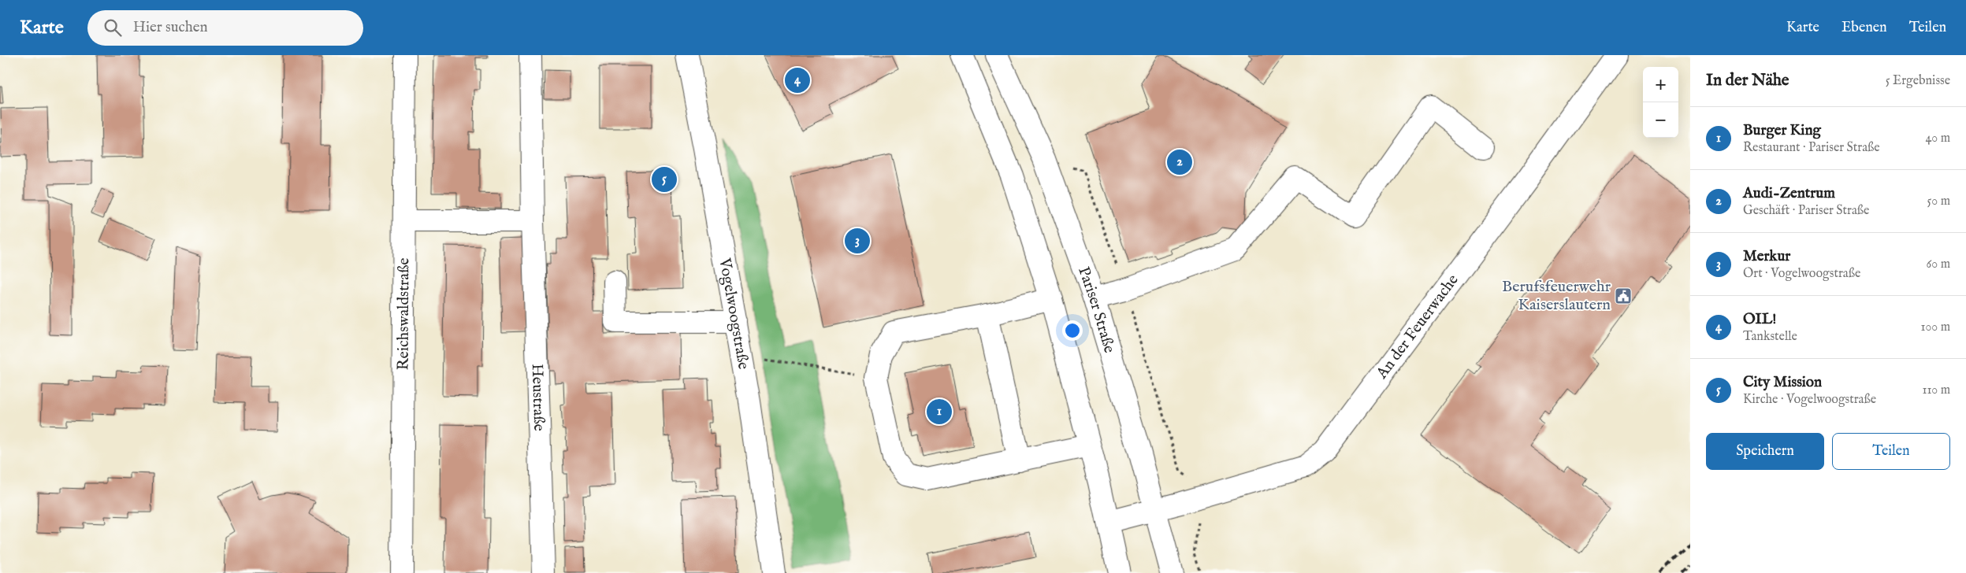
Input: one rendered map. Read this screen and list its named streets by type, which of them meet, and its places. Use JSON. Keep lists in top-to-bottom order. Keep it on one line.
{"streets":{"street":["Pariser Straße","Vogelwoogstraße","Reichswaldstraße","An der Feuerwache","Heustraße"]},"crossings":[["Pariser Straße","An der Feuerwache"]],"places":{"public building":["Berufsfeuerwehr Kaiserslautern"]},"page":{"header":"Karte","search":"Hier suchen","nav":["Karte","Ebenen","Teilen"],"heading":["In der Nähe","5 Ergebnisse"],"pins":["4","2","5","3","1"],"map_buttons":["+","−"],"list":[{"mark":"1","name":"Burger King","note":"Restaurant · Pariser Straße","value":"40 m"},{"mark":"2","name":"Audi-Zentrum","note":"Geschäft · Pariser Straße","value":"50 m"},{"mark":"3","name":"Merkur","note":"Ort · Vogelwoogstraße","value":"60 m"},{"mark":"4","name":"OIL!","note":"Tankstelle","value":"100 m"},{"mark":"5","name":"City Mission","note":"Kirche · Vogelwoogstraße","value":"110 m"}],"buttons":["Speichern","Teilen"]}}
